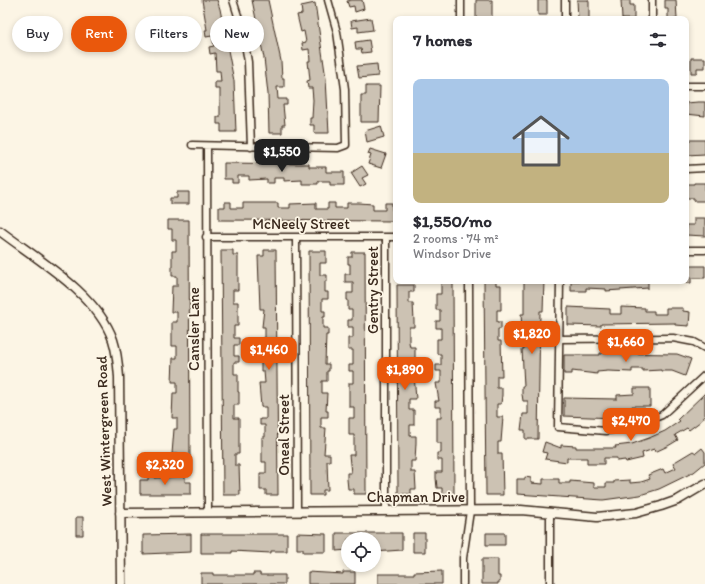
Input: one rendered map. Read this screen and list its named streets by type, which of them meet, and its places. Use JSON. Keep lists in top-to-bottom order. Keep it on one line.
{"streets":{"street":["McNeely Street","Gentry Street","Cansler Lane","West Wintergreen Road","Oneal Street","Chapman Drive"]},"crossings":[["McNeely Street","Gentry Street"],["McNeely Street","Cansler Lane"],["McNeely Street","Oneal Street"],["Gentry Street","Chapman Drive"],["Cansler Lane","Chapman Drive"],["West Wintergreen Road","Chapman Drive"],["Oneal Street","Chapman Drive"]],"page":{"chip":["Buy","Rent","Filters","New"],"heading":"7 homes","list":[{"name":"$1,550/mo","note":"2 rooms · 74 m² · Windsor Drive"}],"price":["$1,550","$1,820","$1,660","$1,460","$1,890","$2,470","$2,320"]}}
